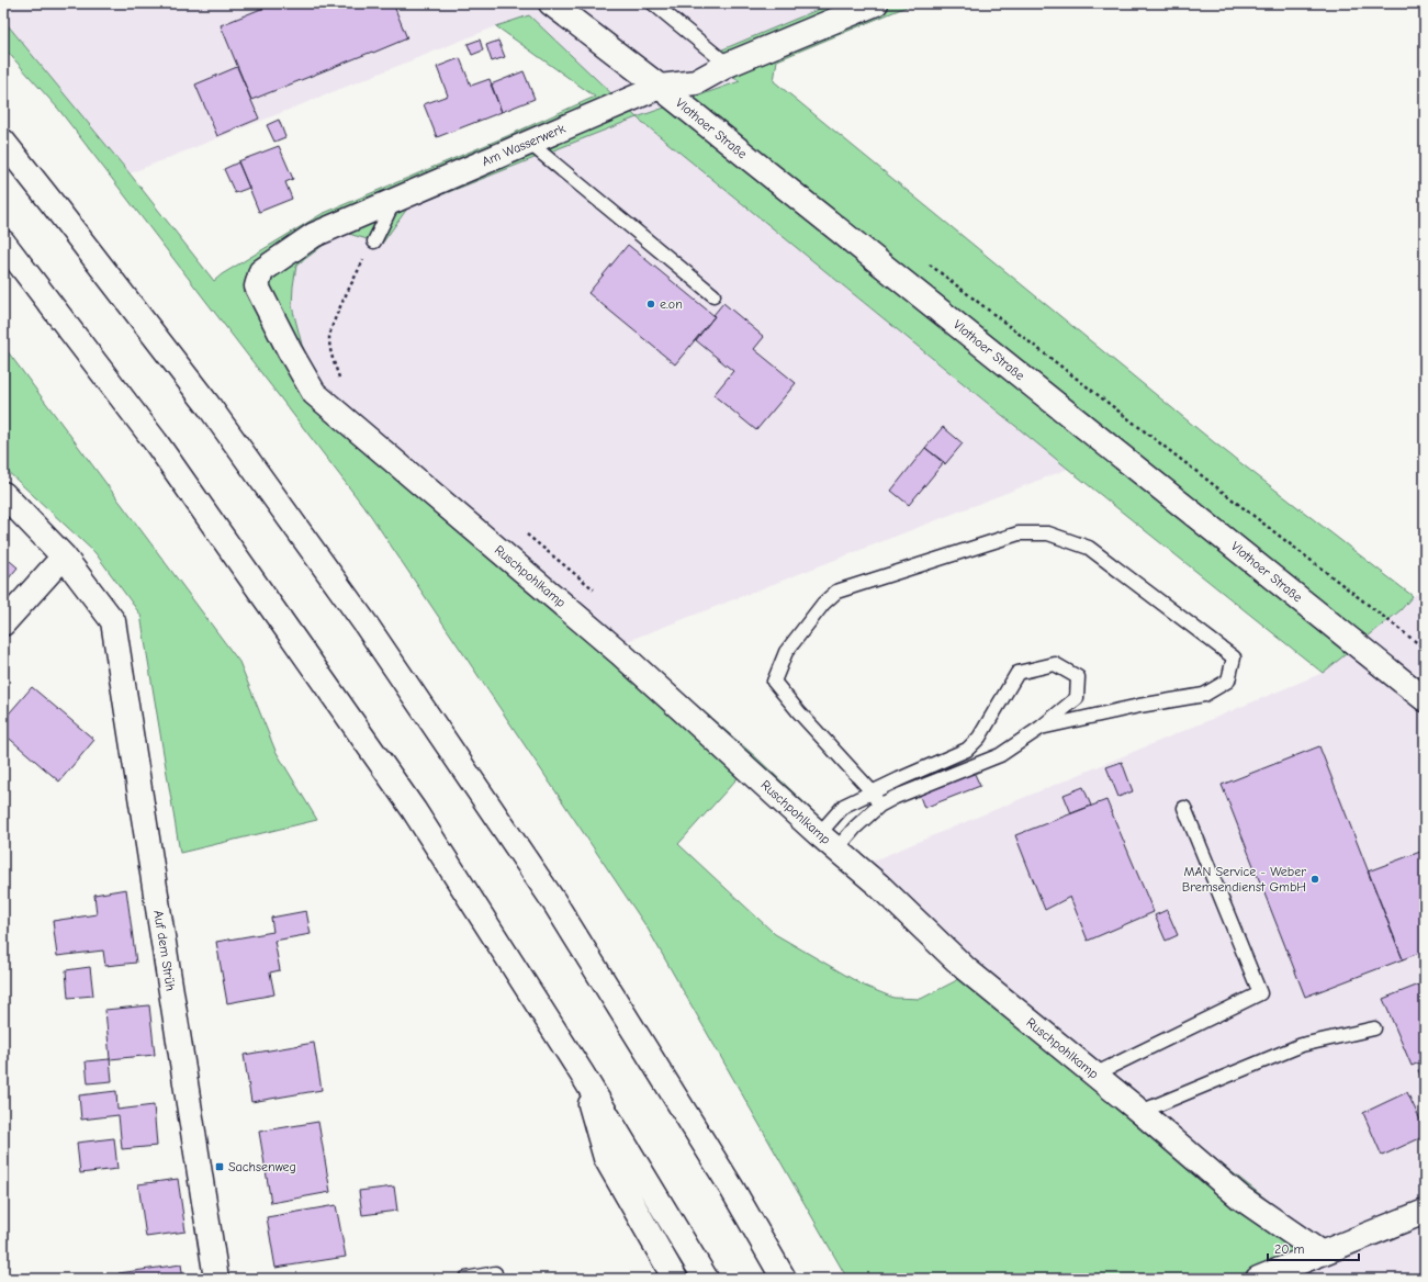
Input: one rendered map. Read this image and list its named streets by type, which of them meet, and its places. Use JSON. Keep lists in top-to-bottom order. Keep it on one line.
{"streets":{"main road":["Vlothoer Straße","Am Wasserwerk","Ruschpohlkamp","Auf dem Strüh"]},"crossings":[["Vlothoer Straße","Am Wasserwerk"],["Am Wasserwerk","Ruschpohlkamp"]],"places":{"other":["e.on","MAN Service - Weber Bremsendienst GmbH"],"transit":["Sachsenweg"]},"scale_bar":"20 m"}
